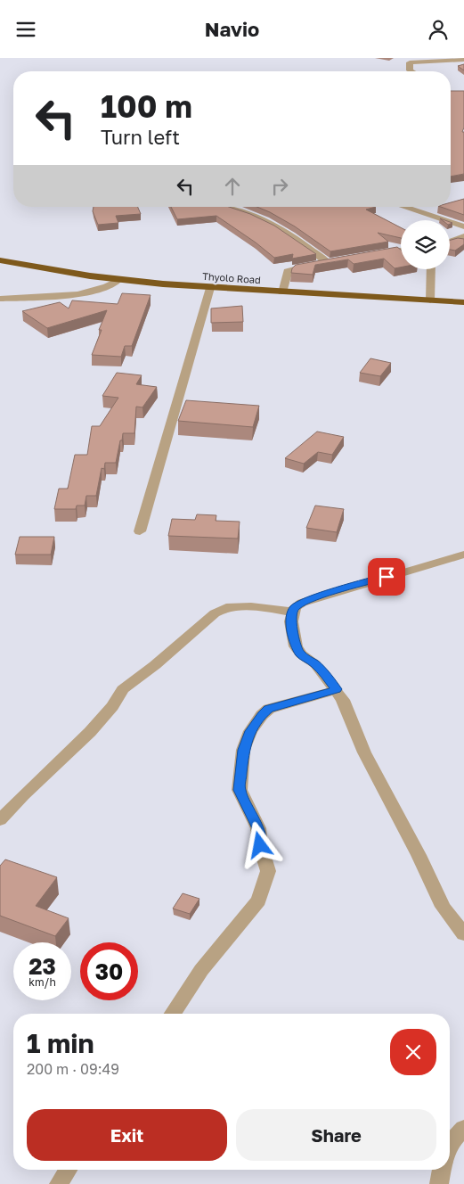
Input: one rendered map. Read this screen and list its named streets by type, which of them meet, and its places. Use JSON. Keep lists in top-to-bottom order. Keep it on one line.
{"streets":{"highway":["Thyolo Road"]},"page":{"header":"Navio","turn":["100 m","Turn left"],"speed":"23 km/h","limit":"30","heading":["1 min","200 m · 09:49"],"buttons":["Exit","Share"]}}
